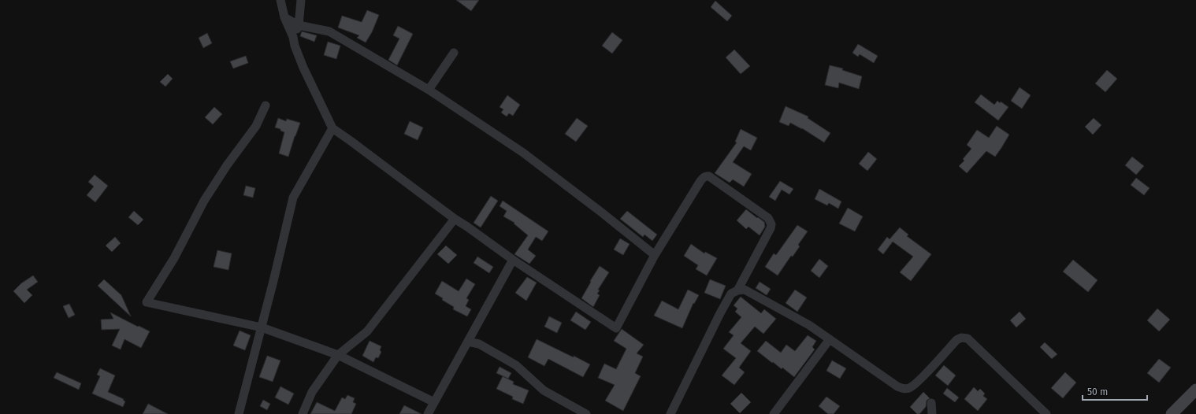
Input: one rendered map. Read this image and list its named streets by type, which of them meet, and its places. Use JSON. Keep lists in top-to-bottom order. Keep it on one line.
{"scale_bar":"50 m"}
